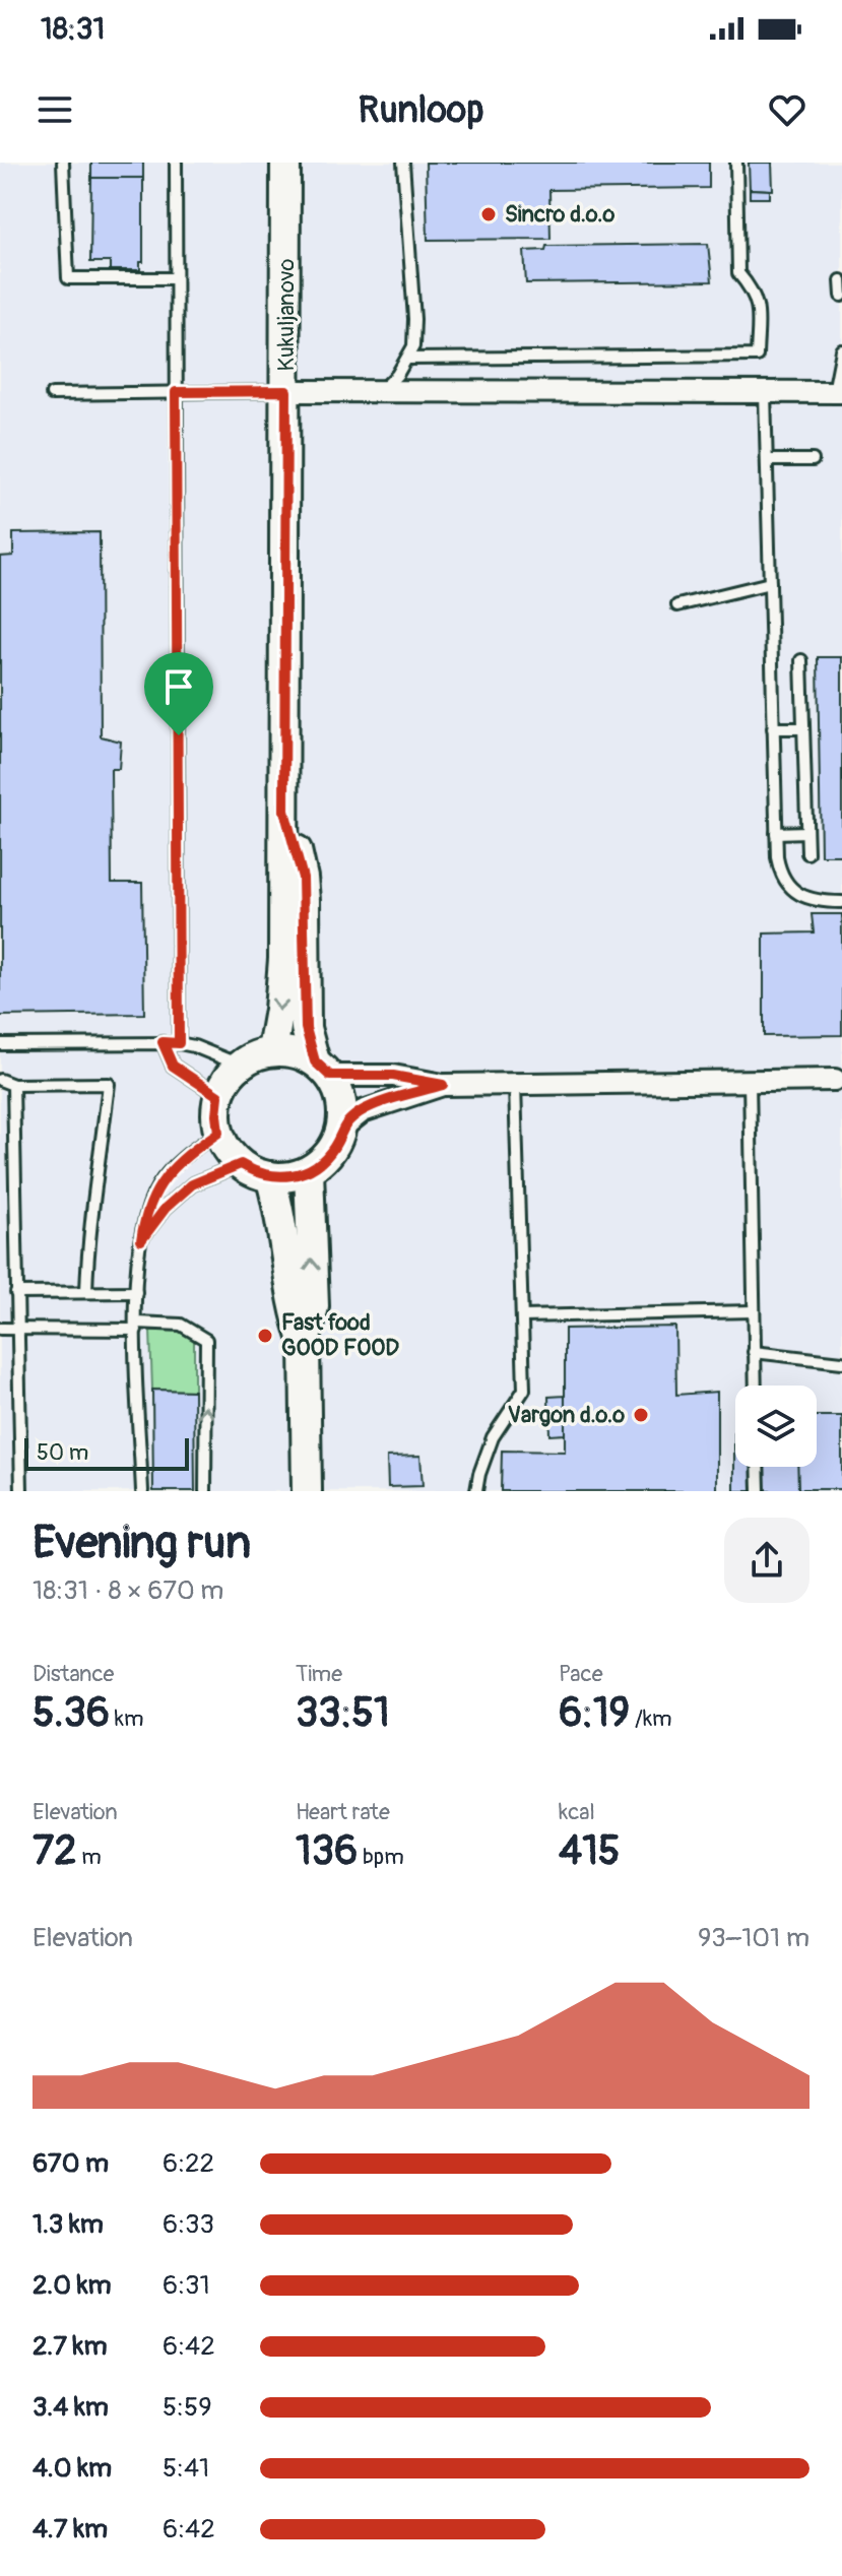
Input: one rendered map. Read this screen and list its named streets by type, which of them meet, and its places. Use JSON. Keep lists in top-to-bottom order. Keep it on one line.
{"streets":{"main road":["Kukuljanovo"]},"places":["Sincro d.o.o","Fast food GOOD FOOD","Vargon d.o.o"],"scale_bar":"50 m","page":{"status":"18:31","header":"Runloop","scale":"50 m","heading":["Evening run","18:31 · 8 × 670 m"],"stats":[["Distance","5.36 km"],["Time","33:51"],["Pace","6:19 /km"],["Elevation","72 m"],["Heart rate","136 bpm"],["kcal","415"]],"chart":["Elevation","93–101 m"],"list":[{"name":"670 m","note":"6:22"},{"name":"1.3 km","note":"6:33"},{"name":"2.0 km","note":"6:31"},{"name":"2.7 km","note":"6:42"},{"name":"3.4 km","note":"5:59"},{"name":"4.0 km","note":"5:41"},{"name":"4.7 km","note":"6:42"}]}}
